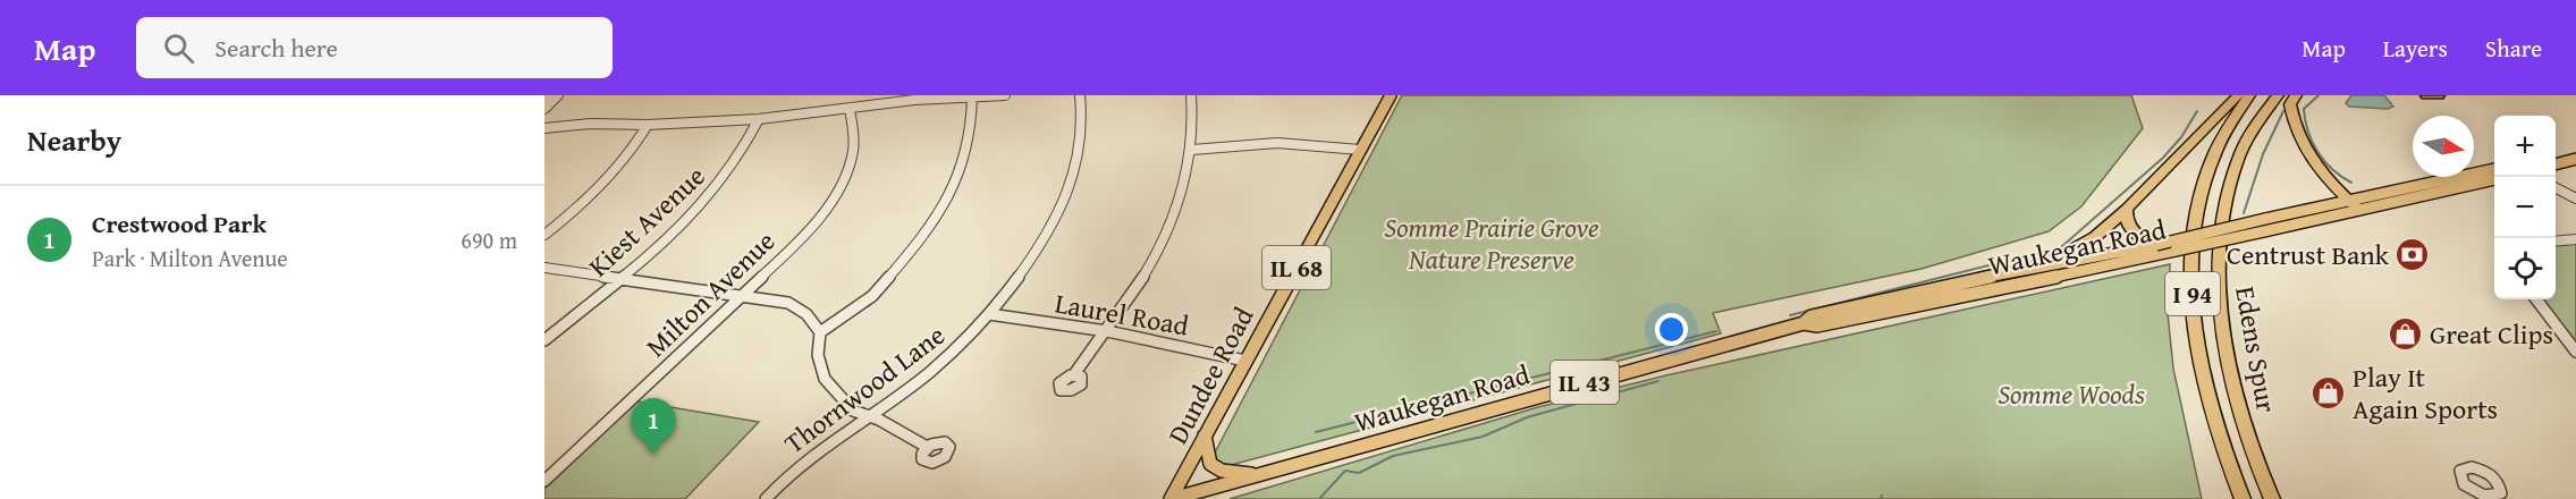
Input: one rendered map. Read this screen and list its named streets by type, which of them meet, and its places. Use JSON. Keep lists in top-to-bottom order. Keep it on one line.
{"streets":{"highway":["I 94","Edens Spur"],"main road":["Waukegan Road","IL 68","Dundee Road","IL 43"],"street":["Kiest Avenue","Milton Avenue","Laurel Road","Thornwood Lane"]},"crossings":[["Waukegan Road","Dundee Road"],["Waukegan Road","IL 43"],["Laurel Road","Dundee Road"],["Laurel Road","Thornwood Lane"]],"parks":["Somme Prairie Grove Nature Preserve","Somme Woods"],"places":{"bank":["Centrust Bank"],"shop":["Great Clips","Play It Again Sports"]},"north":"right","page":{"header":"Map","search":"Search here","nav":["Map","Layers","Share"],"heading":"Nearby","map_buttons":["+","−"],"list":[{"mark":"1","name":"Crestwood Park","note":"Park · Milton Avenue","value":"690 m"}],"pins":"1"}}
